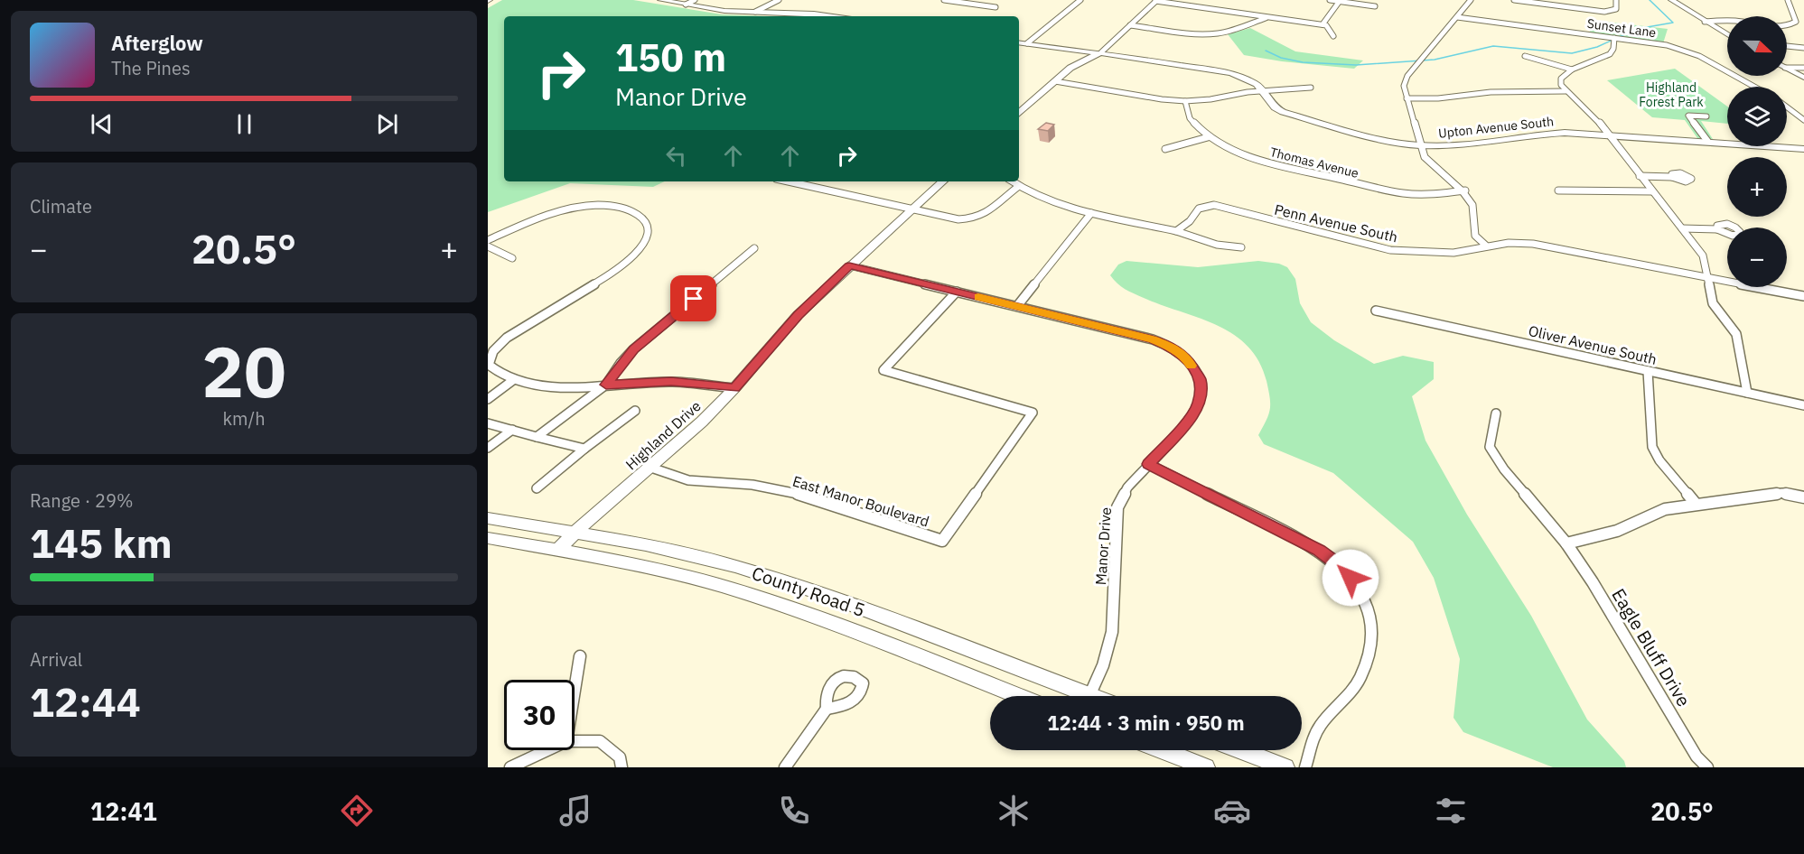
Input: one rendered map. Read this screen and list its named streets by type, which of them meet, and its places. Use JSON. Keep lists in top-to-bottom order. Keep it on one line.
{"streets":{"street":["Sunset Lane","Upton Avenue South","Thomas Avenue","Penn Avenue South","Oliver Avenue South","Highland Drive","East Manor Boulevard","Manor Drive","County Road 5","Eagle Bluff Drive"]},"crossings":[["Highland Drive","East Manor Boulevard"],["Highland Drive","Manor Drive"],["Highland Drive","County Road 5"],["East Manor Boulevard","Manor Drive"]],"parks":["Highland Forest Park"],"north":"right","page":{"map_buttons":["+","−"],"turn":["150 m","Manor Drive"],"song":["Afterglow","The Pines"],"tile":["Climate",["20","km/h"],["Range · 29%","145 km"],["Arrival","12:44"]],"heat":["−","20.5°","+"],"limit":"30","trip":"12:44 · 3 min · 950 m","tabs":["12:41","20.5°"]}}
